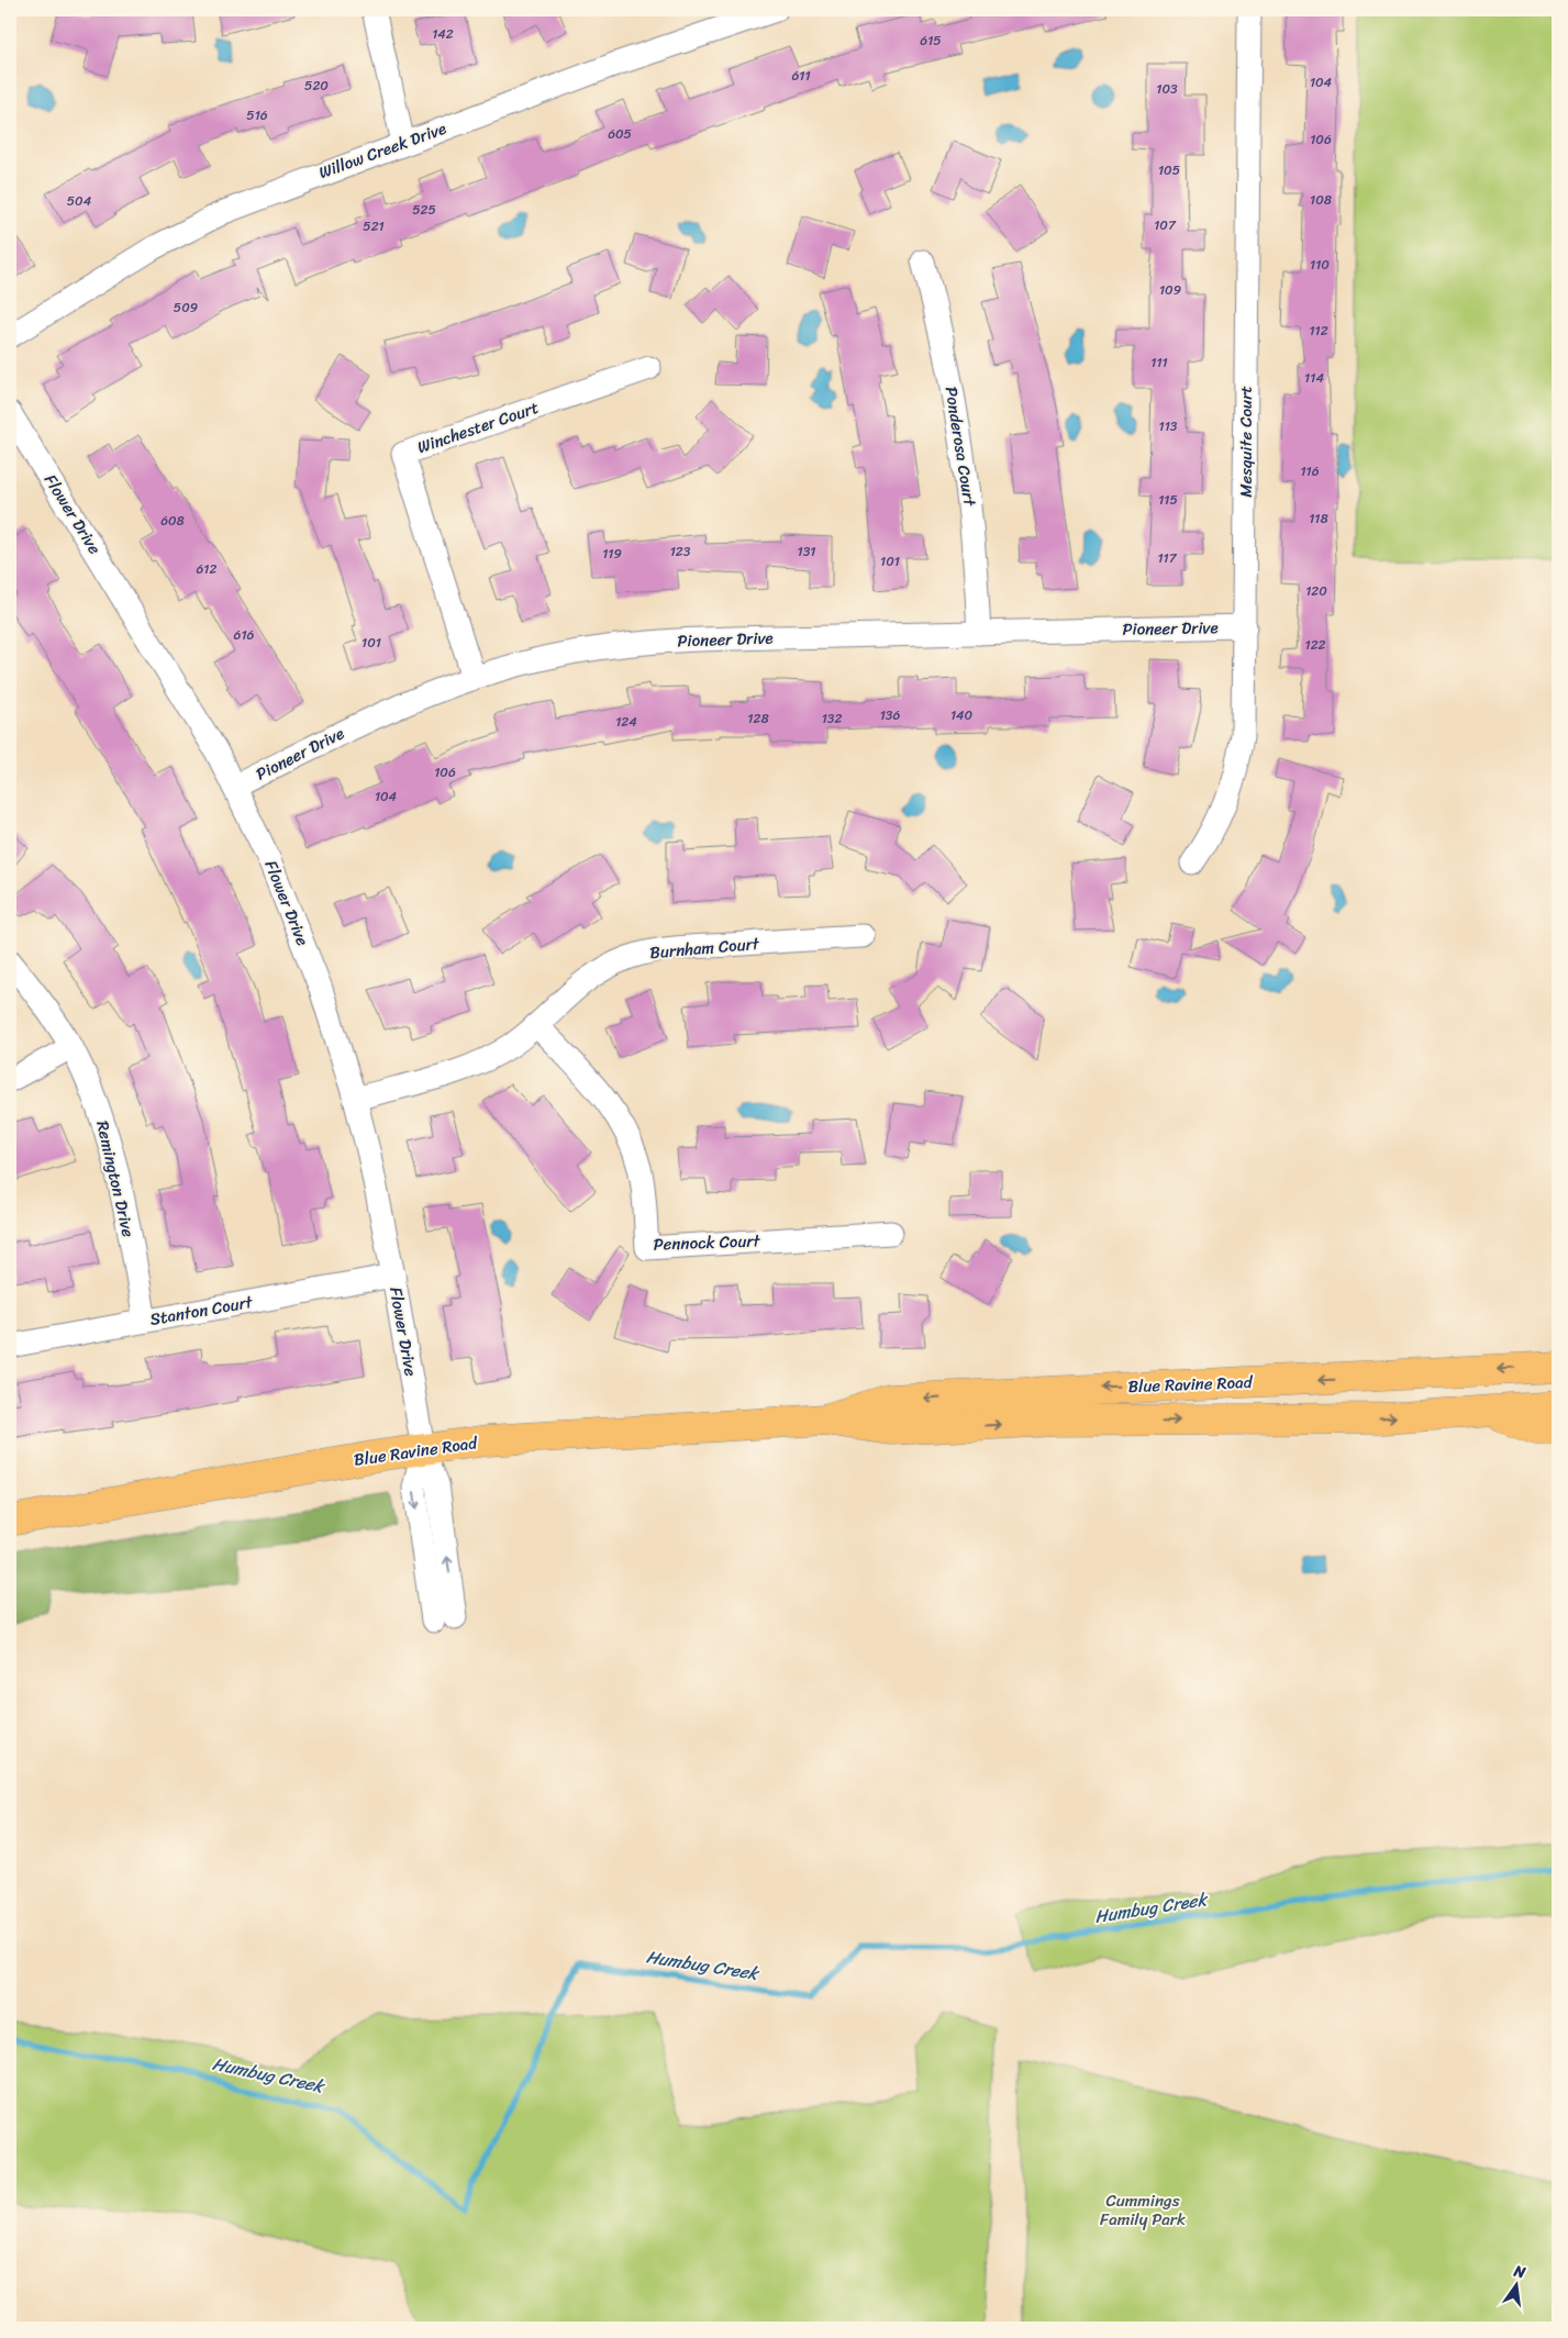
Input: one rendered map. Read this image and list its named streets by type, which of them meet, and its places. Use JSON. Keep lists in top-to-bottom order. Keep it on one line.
{"streets":{"main road":["Blue Ravine Road"],"street":["Willow Creek Drive","Winchester Court","Mesquite Court","Ponderosa Court","Flower Drive","Pioneer Drive","Burnham Court","Remington Drive","Pennock Court","Stanton Court"]},"crossings":[["Winchester Court","Pioneer Drive"],["Mesquite Court","Pioneer Drive"],["Ponderosa Court","Pioneer Drive"],["Flower Drive","Pioneer Drive"],["Flower Drive","Burnham Court"],["Flower Drive","Stanton Court"],["Flower Drive","Blue Ravine Road"],["Burnham Court","Pennock Court"],["Remington Drive","Stanton Court"]],"water":["Humbug Creek"],"parks":["Cummings Family Park"],"house_numbers":["142","615","611","104","520","103","516","605","106","105","108","504","525","107","521","110","109","509","112","111","114","113","116","115","118","608","123","131","119","117","101","612","120","616","101","122","136","140","128","132","124","106","104"],"north":"top"}
